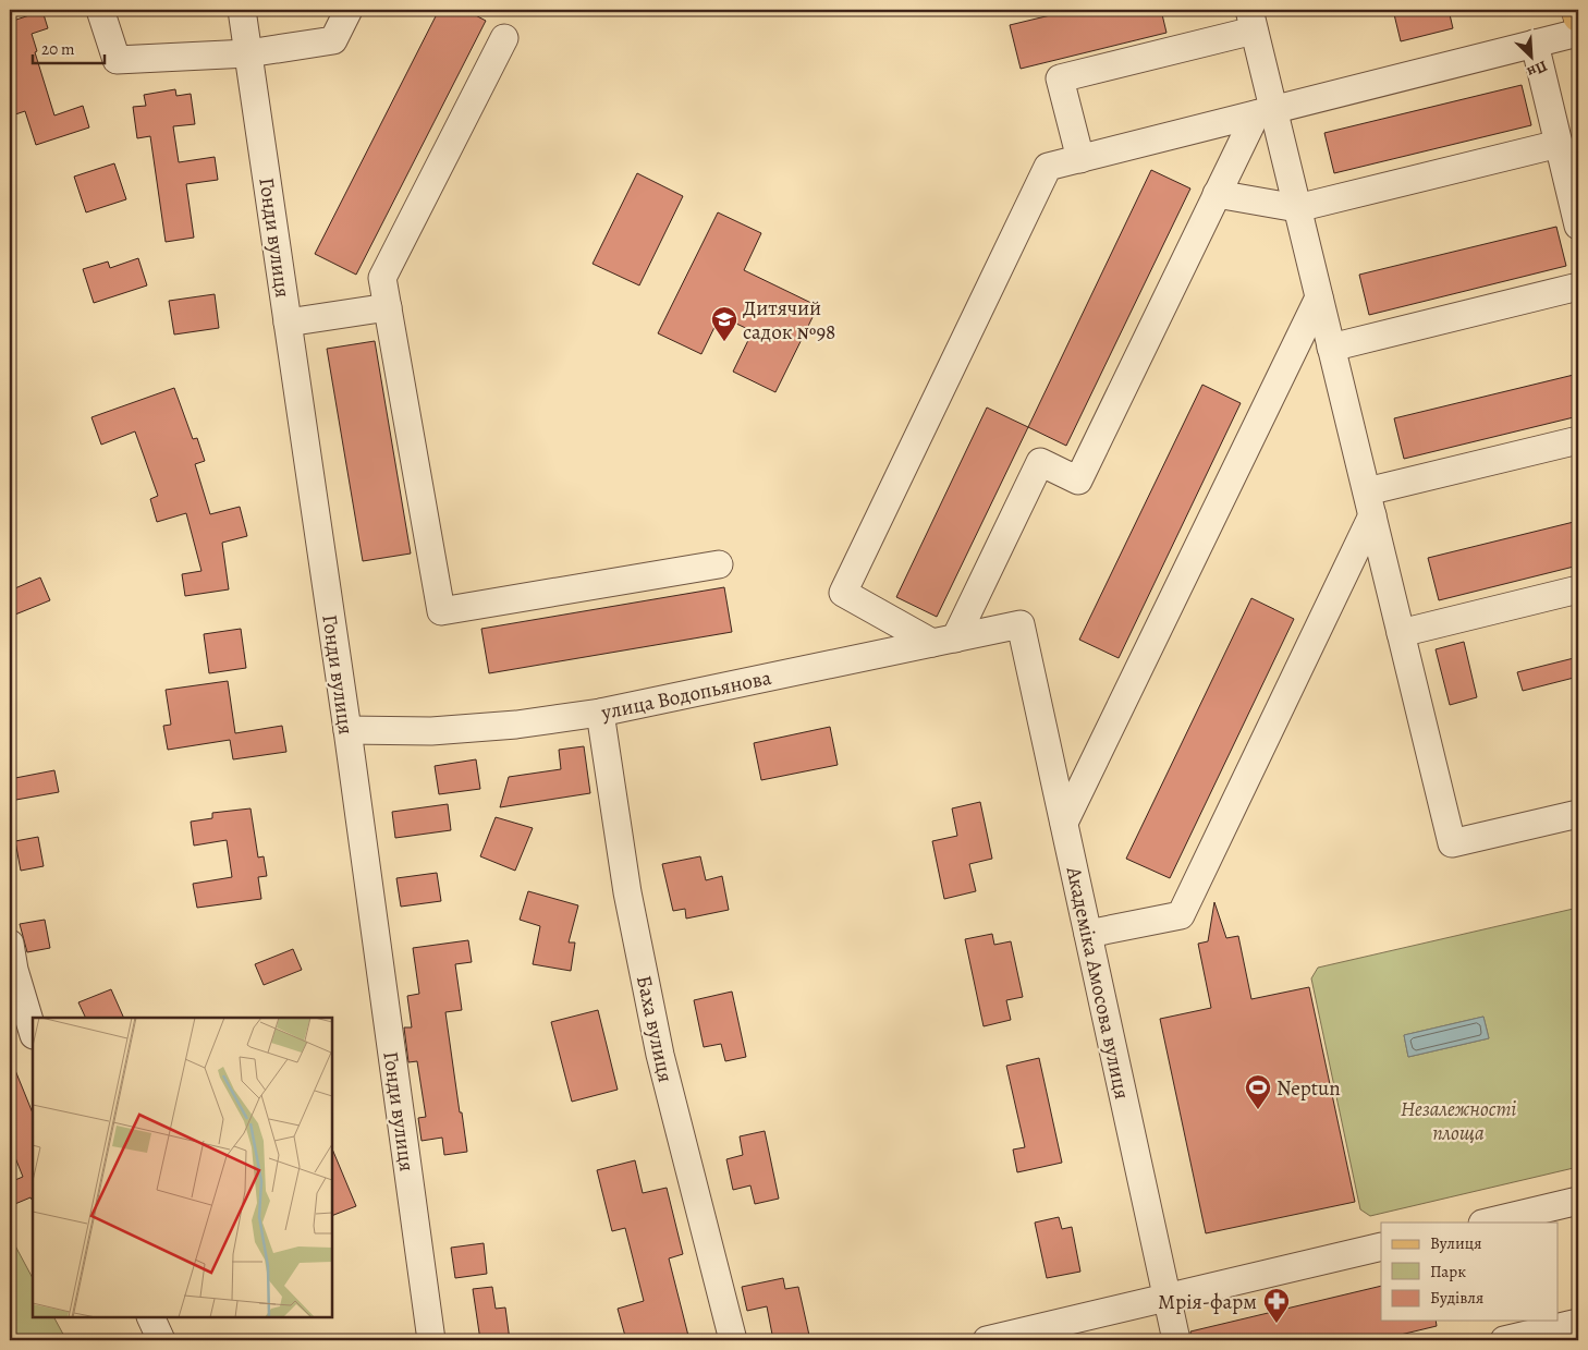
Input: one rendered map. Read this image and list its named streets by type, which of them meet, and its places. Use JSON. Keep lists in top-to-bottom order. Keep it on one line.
{"streets":{"street":["Гонди вулиця","улица Водопьянова","Академіка Амосова вулиця","Баха вулиця"]},"crossings":[["Гонди вулиця","улица Водопьянова"],["улица Водопьянова","Академіка Амосова вулиця"],["улица Водопьянова","Баха вулиця"]],"parks":["Незалежності площа"],"places":{"school or university":["Дитячий садок №98"],"sports":["Neptun"],"pharmacy":["Мрія-фарм"]},"legend":["Вулиця","Парк","Будівля"],"scale_bar":"20 m","north":"bottom right"}
